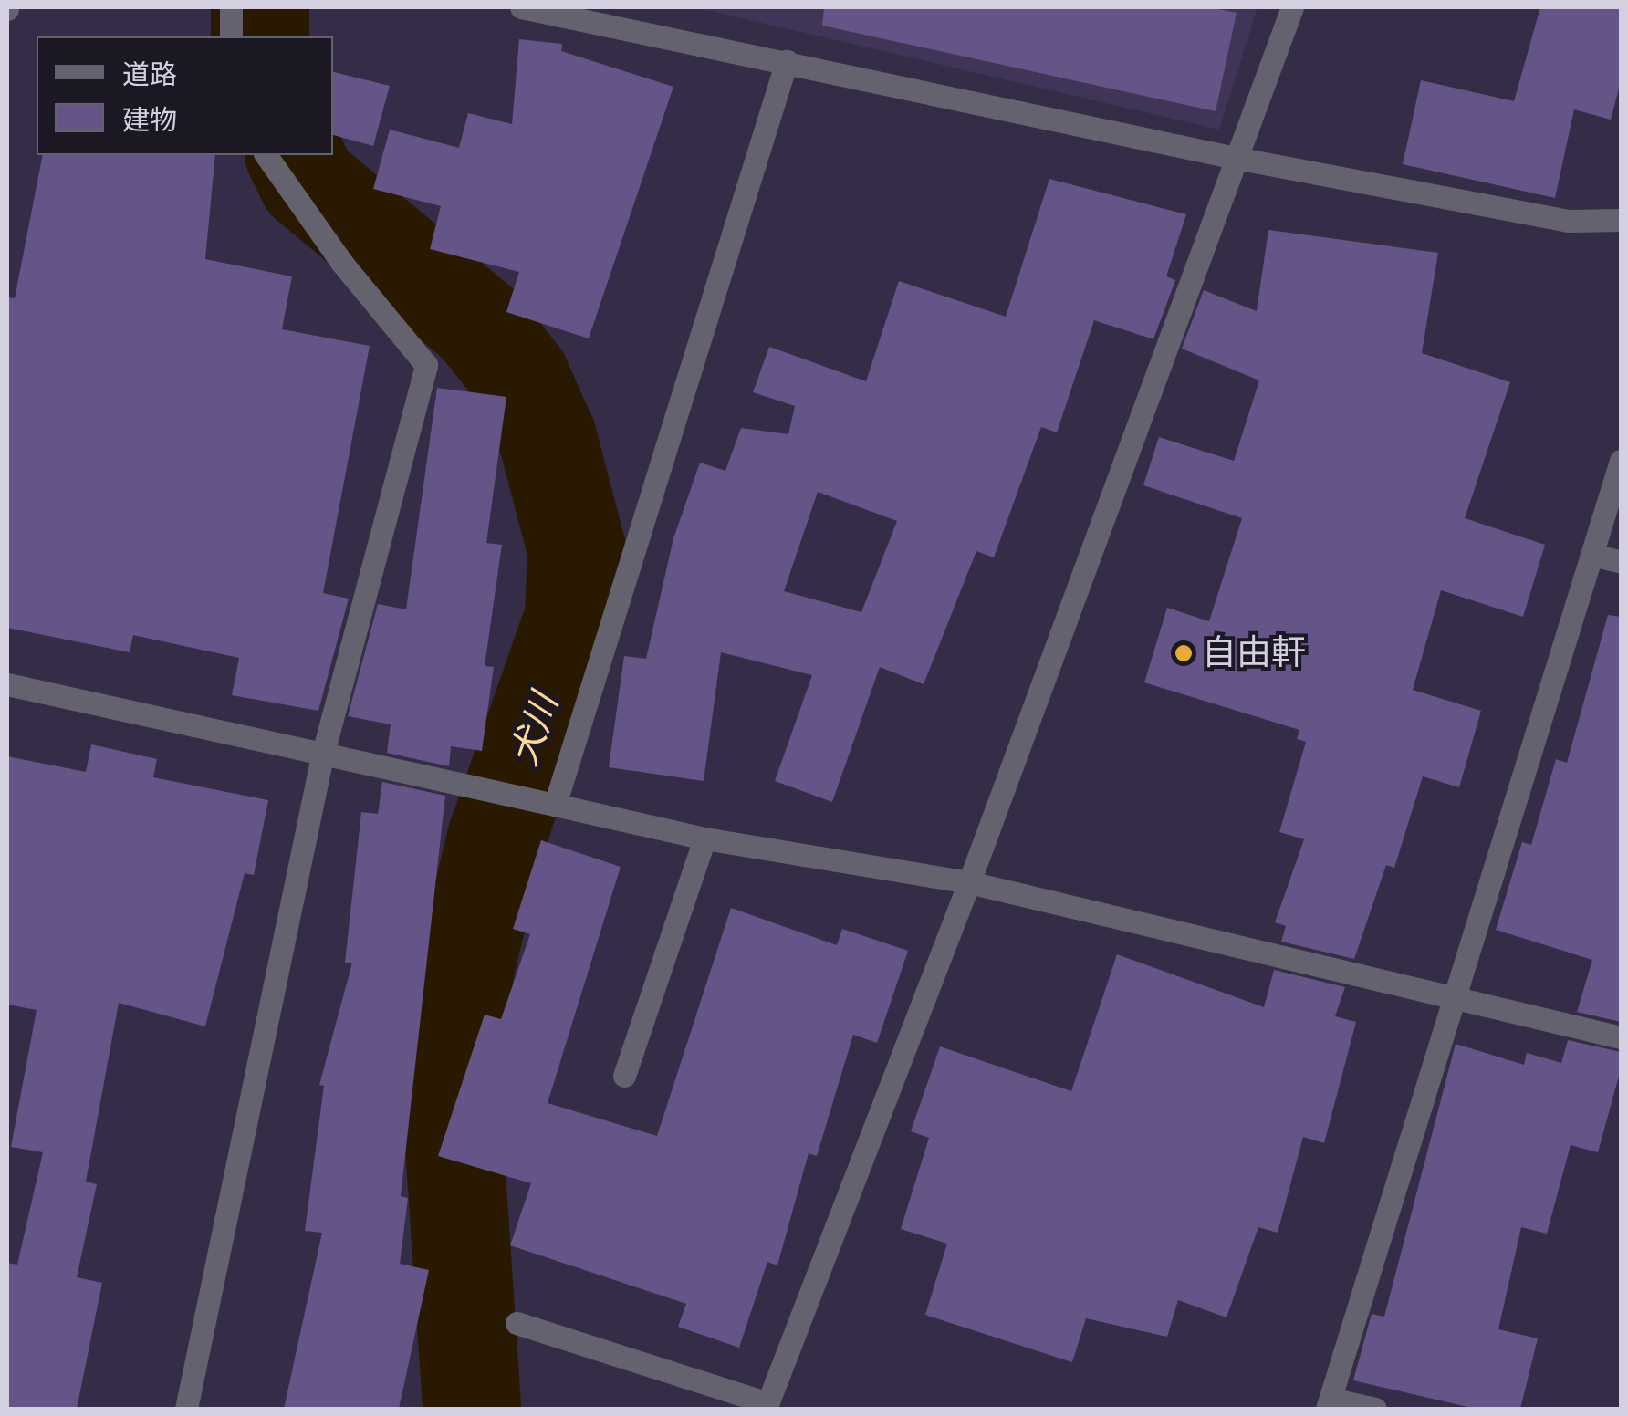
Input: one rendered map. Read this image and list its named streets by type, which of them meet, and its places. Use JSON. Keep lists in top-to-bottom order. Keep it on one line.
{"water":["犬川"],"places":["自由軒"],"legend":["道路","建物"]}
